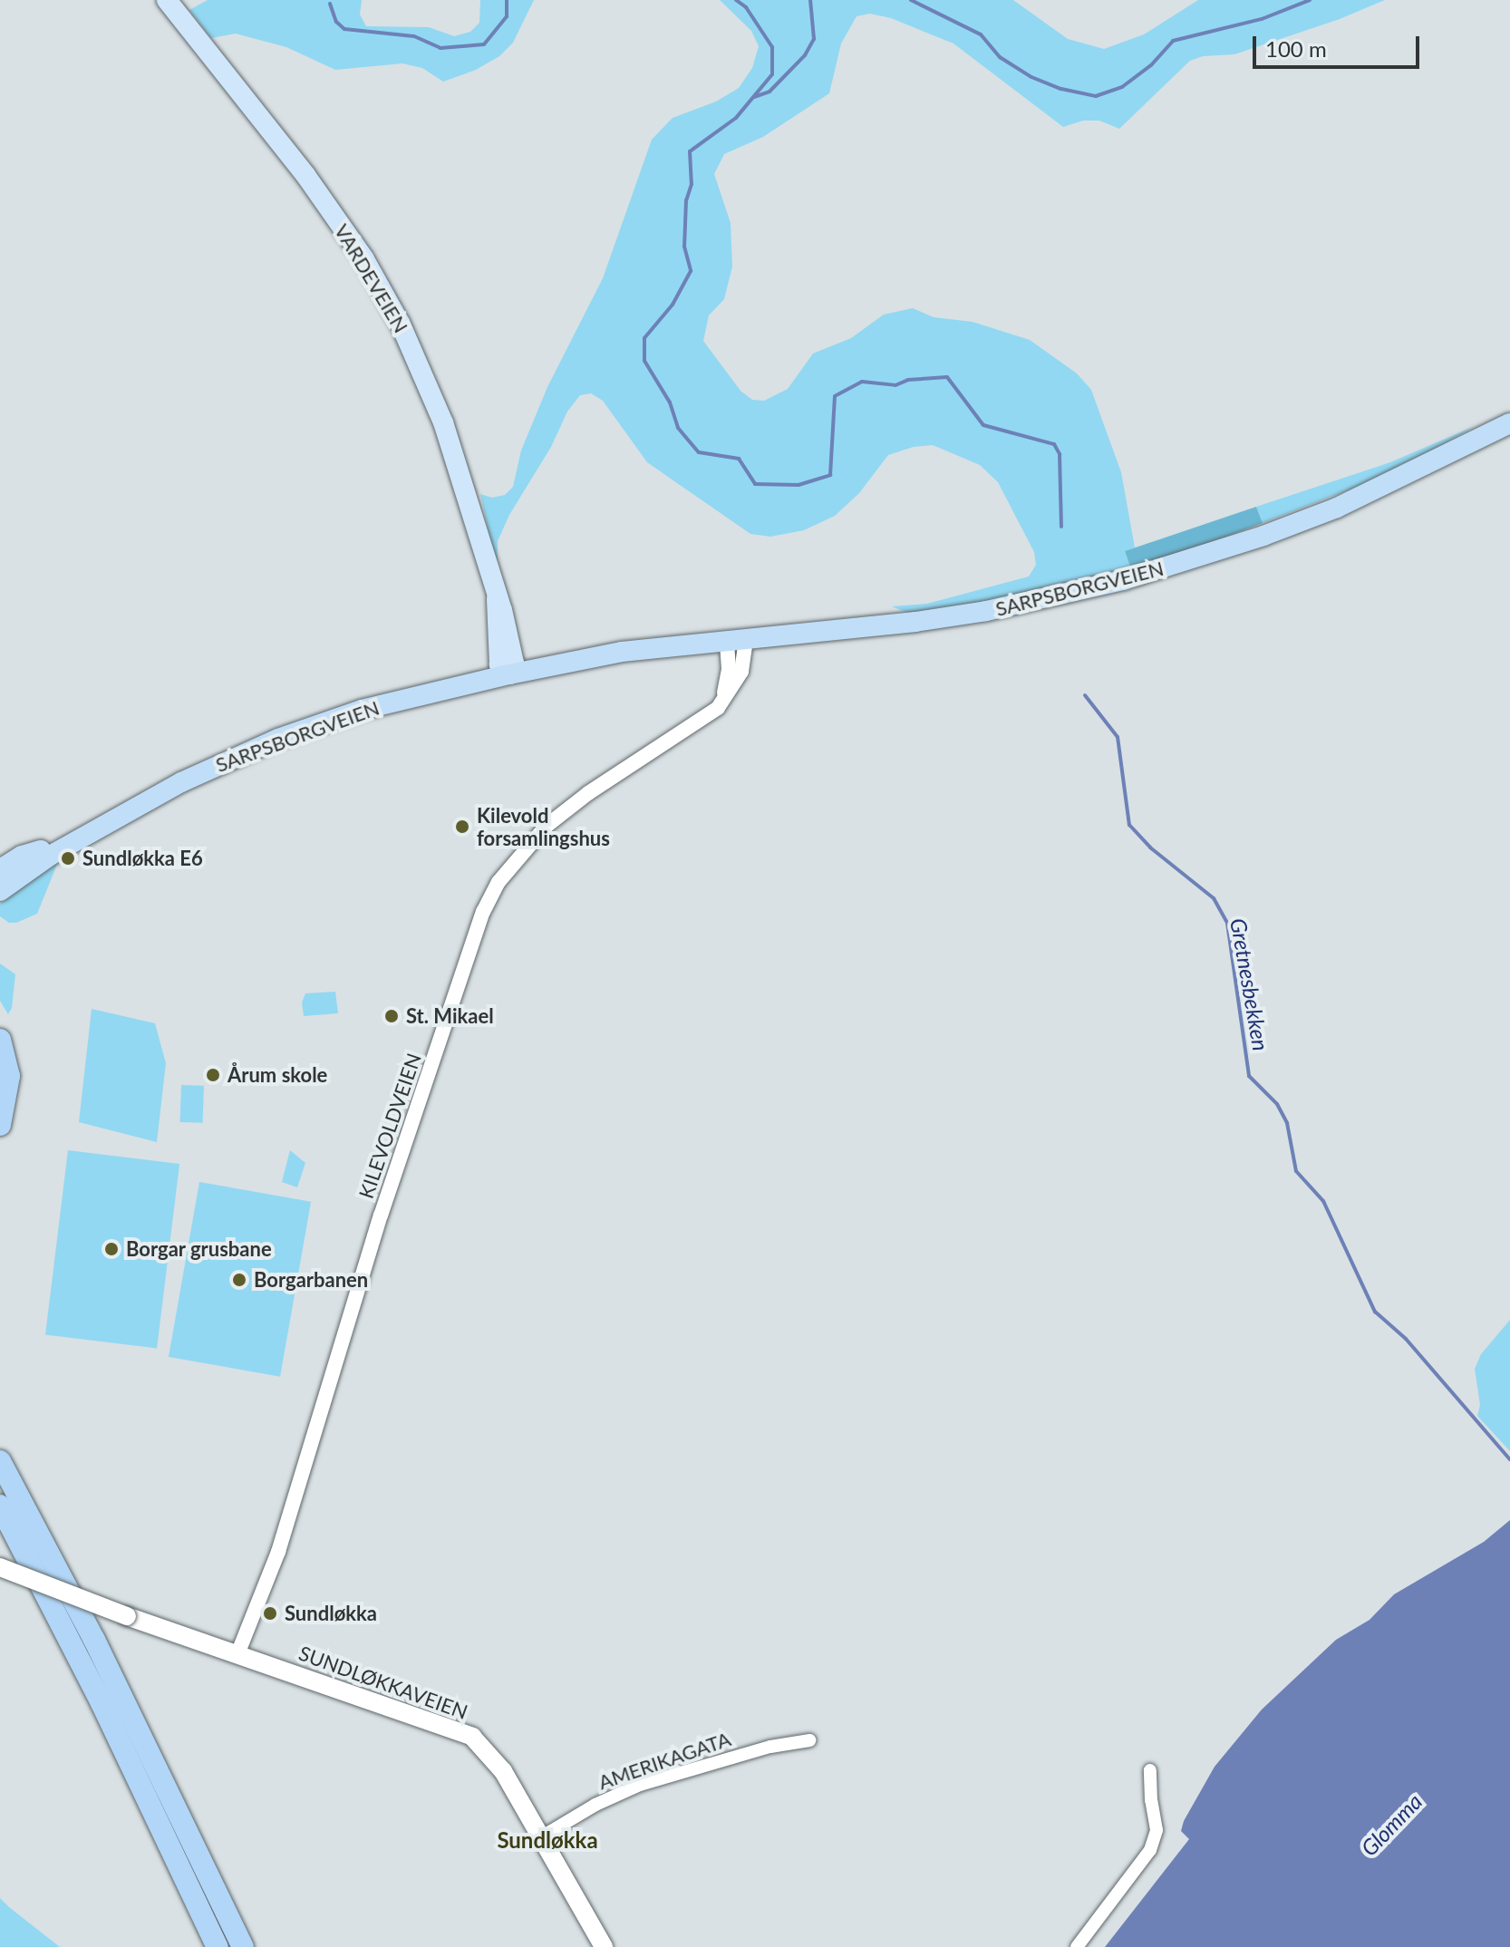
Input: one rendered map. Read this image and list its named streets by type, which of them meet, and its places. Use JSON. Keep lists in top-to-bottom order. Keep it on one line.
{"streets":{"highway":["SARPSBORGVEIEN"],"main road":["VARDEVEIEN","SUNDLØKKAVEIEN"],"street":["KILEVOLDVEIEN","AMERIKAGATA"]},"crossings":[["VARDEVEIEN","SARPSBORGVEIEN"],["SARPSBORGVEIEN","KILEVOLDVEIEN"],["KILEVOLDVEIEN","SUNDLØKKAVEIEN"],["SUNDLØKKAVEIEN","AMERIKAGATA"]],"districts":["Sundløkka"],"water":["Gretnesbekken","Glomma"],"places":["Kilevold forsamlingshus","Sundløkka E6","St. Mikael","Årum skole","Borgar grusbane","Borgarbanen","Sundløkka"],"scale_bar":"100 m"}
